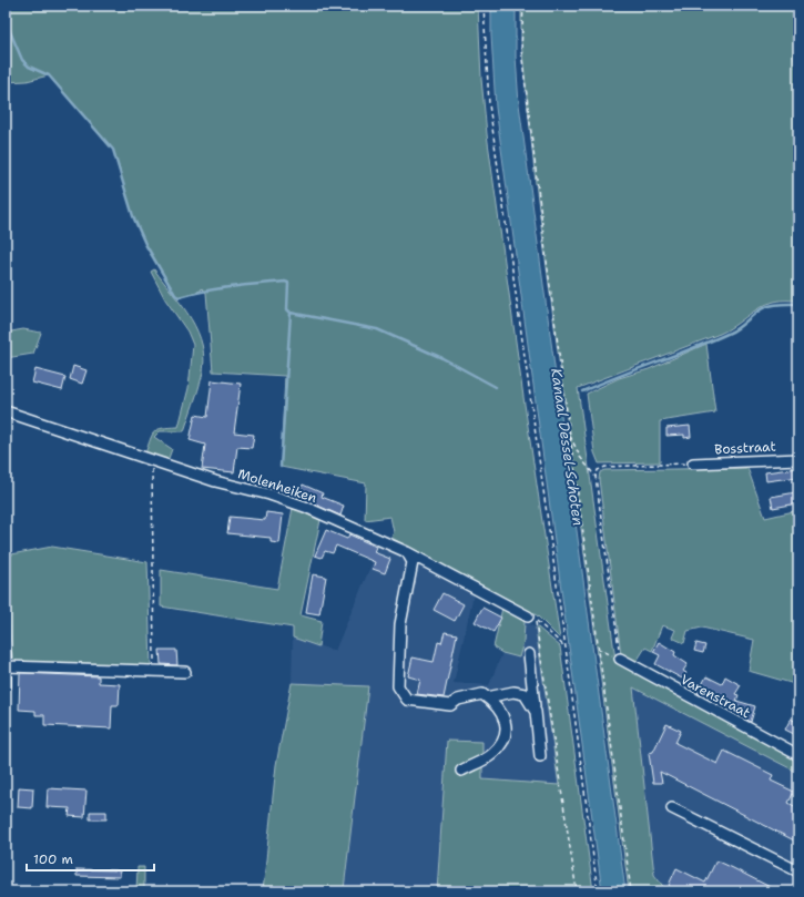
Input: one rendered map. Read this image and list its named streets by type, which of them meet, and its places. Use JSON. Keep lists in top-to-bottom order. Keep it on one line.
{"streets":{"street":["Bosstraat","Molenheiken","Varenstraat"]},"water":["Kanaal Dessel-Schoten"],"scale_bar":"100 m"}
